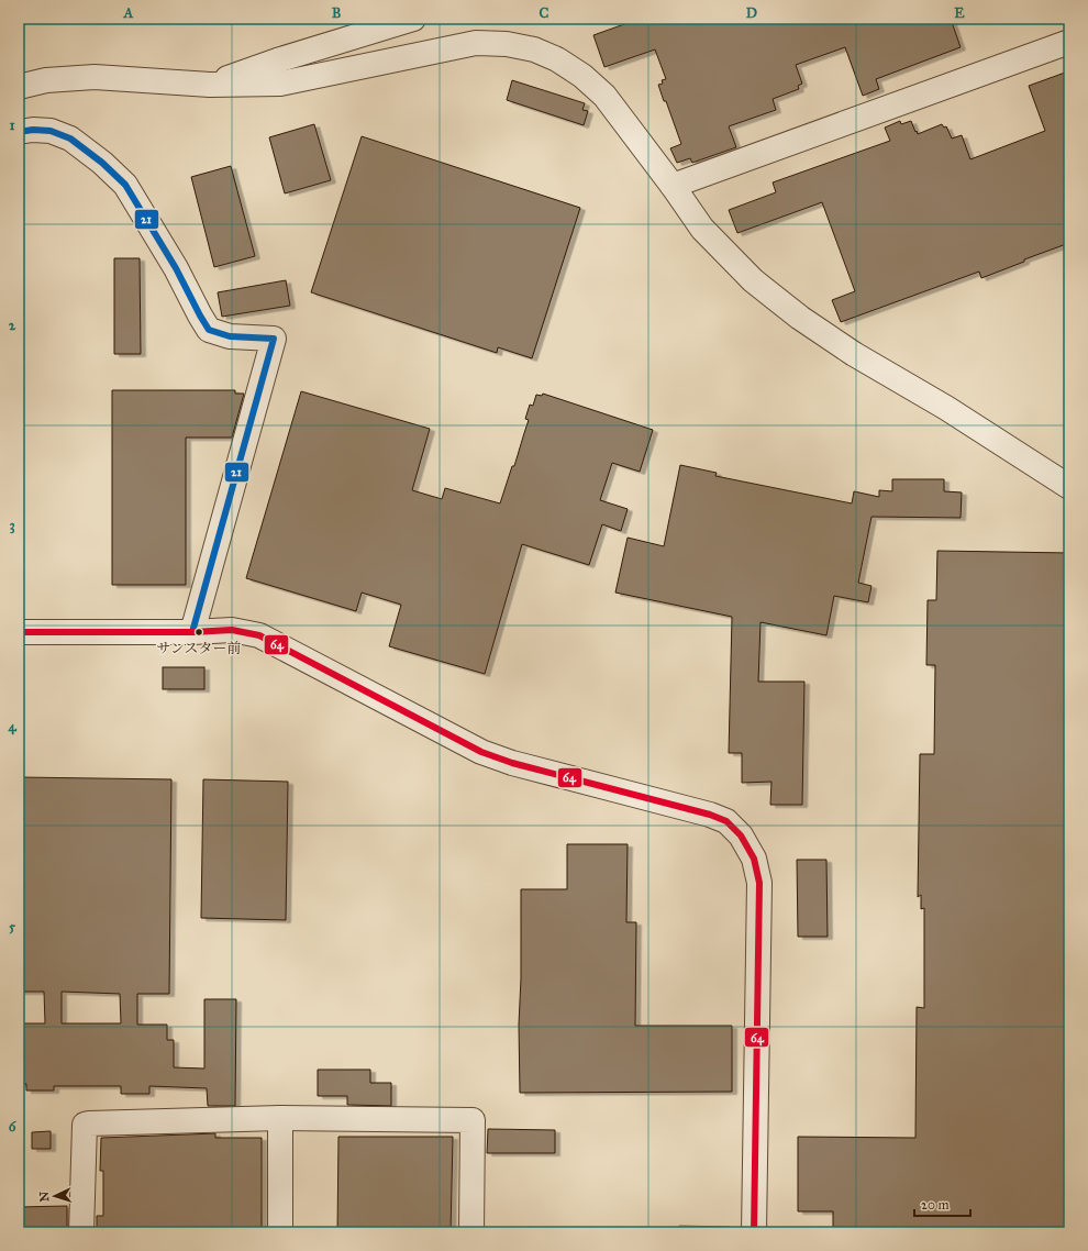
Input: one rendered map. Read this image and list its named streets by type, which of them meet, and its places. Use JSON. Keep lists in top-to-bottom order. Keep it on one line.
{"places":["サンスター前"],"lines":["transit line 21","transit line 64"],"scale_bar":"20 m","north":"left","grid":{"columns":["A","B","C","D","E"],"rows":["1","2","3","4","5","6"]}}
